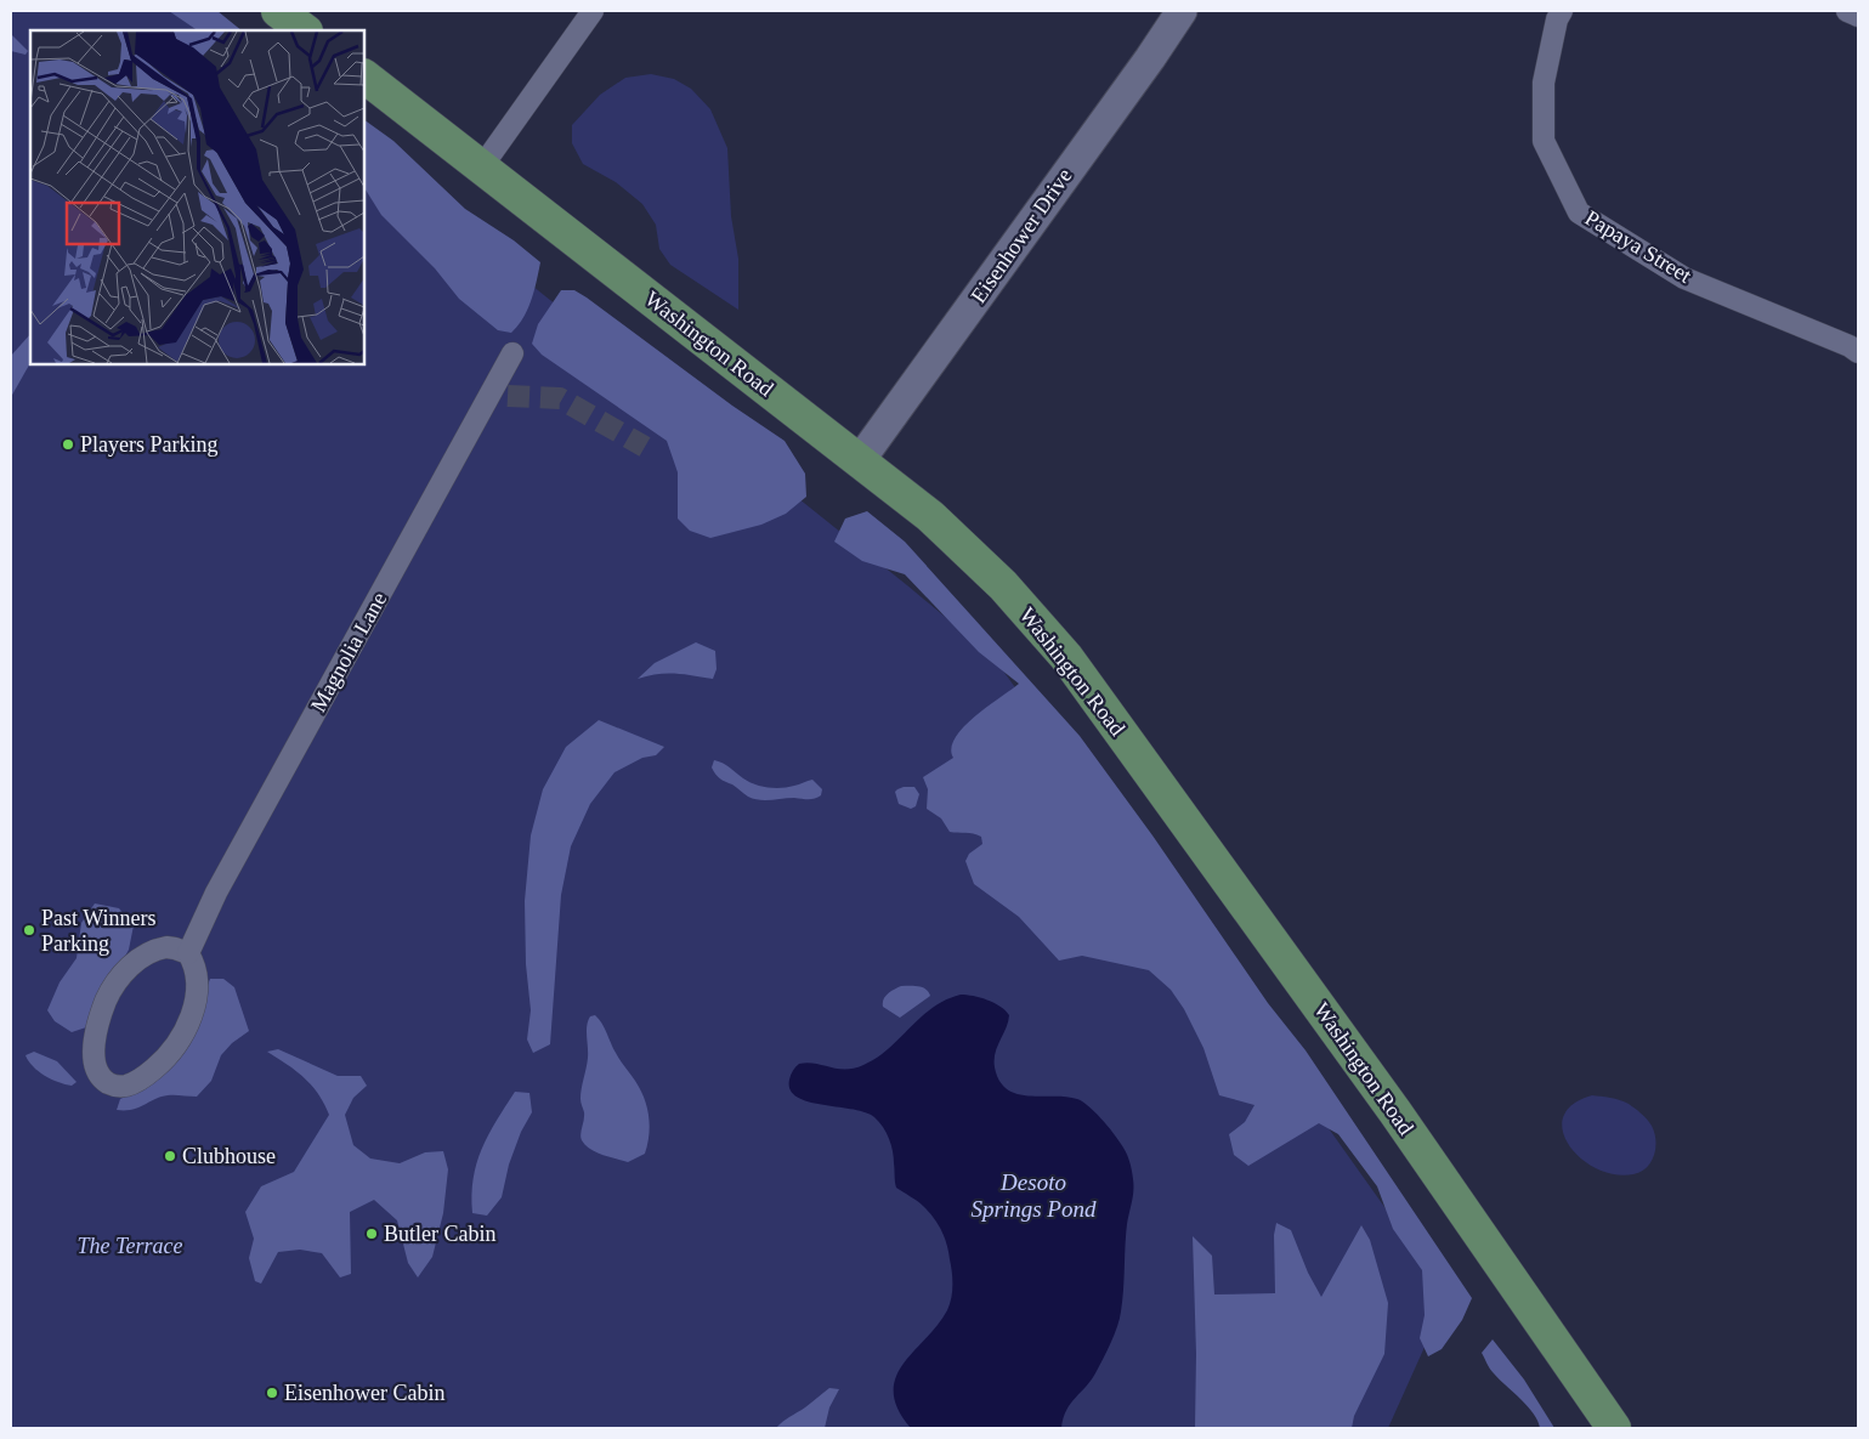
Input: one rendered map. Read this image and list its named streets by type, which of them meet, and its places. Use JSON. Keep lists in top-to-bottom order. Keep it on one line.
{"streets":{"main road":["Washington Road"],"street":["Eisenhower Drive","Papaya Street","Magnolia Lane"]},"crossings":[["Eisenhower Drive","Washington Road"]],"water":["Desoto Springs Pond"],"parks":["The Terrace"],"places":["Players Parking","Past Winners Parking","Clubhouse","Butler Cabin","Eisenhower Cabin"]}
